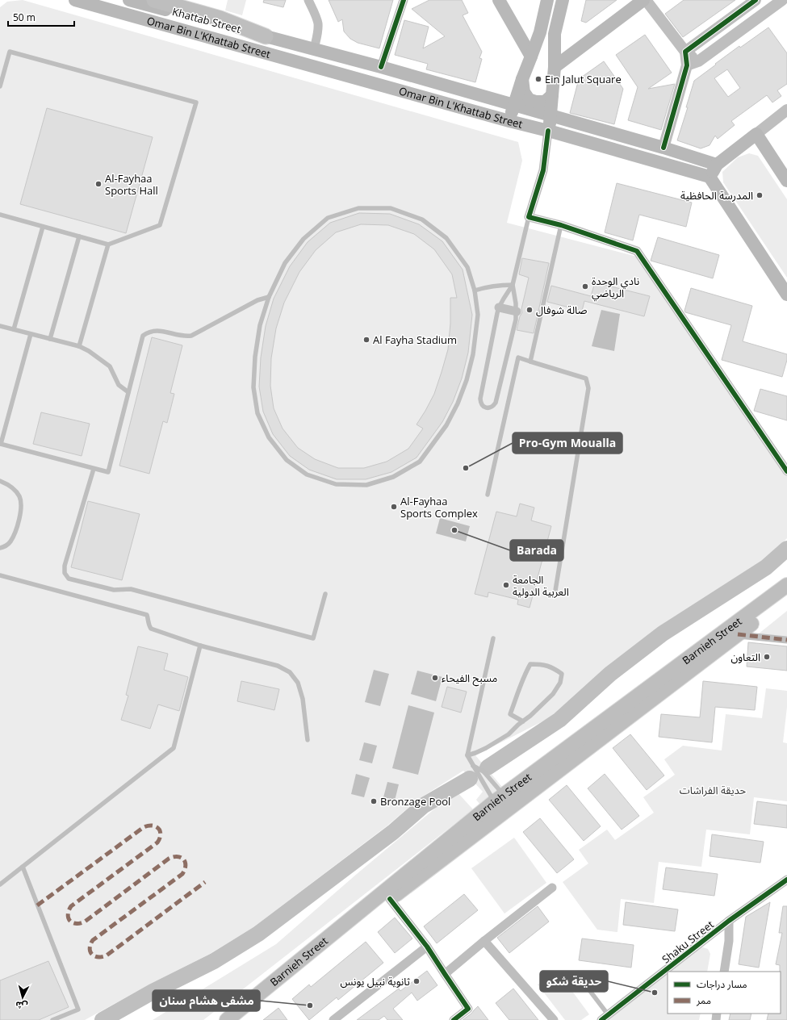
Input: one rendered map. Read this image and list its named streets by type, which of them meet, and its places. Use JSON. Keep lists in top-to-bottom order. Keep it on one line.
{"streets":{"main road":["Khattab Street","Omar Bin L'Khattab Street","Barnieh Street"],"street":["Shaku Street"]},"crossings":[["Khattab Street","Omar Bin L'Khattab Street"]],"parks":["حديقة الفراشات"],"places":["Ein Jalut Square","Al-Fayhaa Sports Hall","المدرسة الحافظية","نادي الوحدة الرياضي","صالة شوفال","Al Fayha Stadium","Pro-Gym Moualla","Al-Fayhaa Sports Complex","Barada","الجامعة العربية الدولية","التعاون","مسبح الفيحاء","Bronzage Pool","ثانوية نبيل يونس","حديقة شكو","مشفى هشام سنان"],"legend":["مسار دراجات","ممر"],"scale_bar":"50 m","north":"bottom"}
